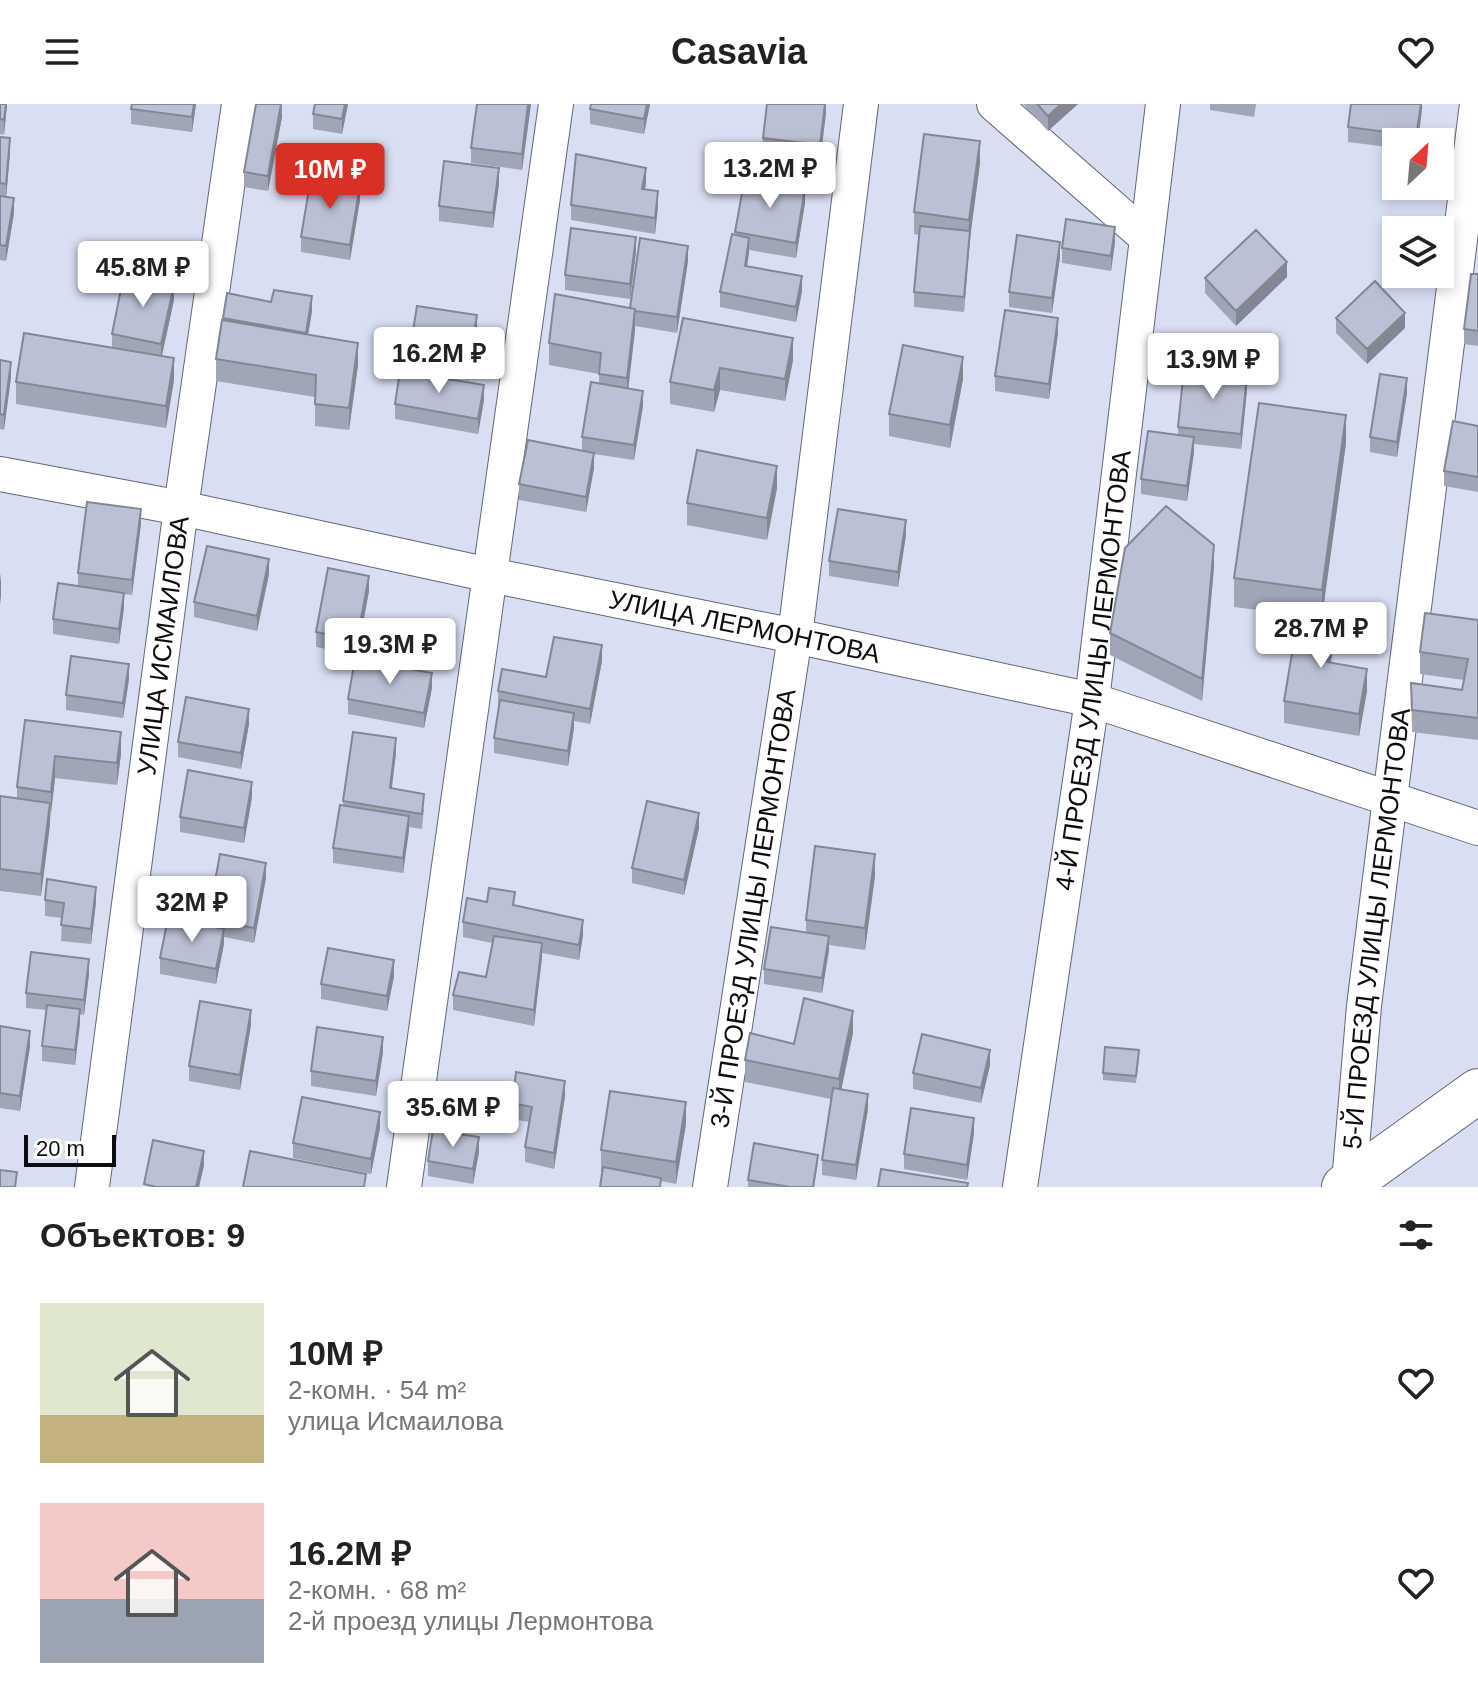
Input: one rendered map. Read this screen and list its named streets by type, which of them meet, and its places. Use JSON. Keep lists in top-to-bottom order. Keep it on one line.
{"streets":{"street":["УЛИЦА ЛЕРМОНТОВА","УЛИЦА ИСМАИЛОВА","4-Й ПРОЕЗД УЛИЦЫ ЛЕРМОНТОВА","3-Й ПРОЕЗД УЛИЦЫ ЛЕРМОНТОВА","5-Й ПРОЕЗД УЛИЦЫ ЛЕРМОНТОВА"]},"crossings":[["УЛИЦА ЛЕРМОНТОВА","УЛИЦА ИСМАИЛОВА"],["УЛИЦА ЛЕРМОНТОВА","4-Й ПРОЕЗД УЛИЦЫ ЛЕРМОНТОВА"],["УЛИЦА ЛЕРМОНТОВА","3-Й ПРОЕЗД УЛИЦЫ ЛЕРМОНТОВА"],["УЛИЦА ЛЕРМОНТОВА","5-Й ПРОЕЗД УЛИЦЫ ЛЕРМОНТОВА"]],"scale_bar":"20 m","north":"top right","page":{"header":"Casavia","price":["13.2M ₽","10M ₽","45.8M ₽","16.2M ₽","13.9M ₽","28.7M ₽","19.3M ₽","32M ₽","35.6M ₽"],"scale":"20 m","heading":"Объектов: 9","list":[{"name":"10M ₽","note":"2-комн. · 54 m² · улица Исмаилова"},{"name":"16.2M ₽","note":"2-комн. · 68 m² · 2-й проезд улицы Лермонтова"}]}}
